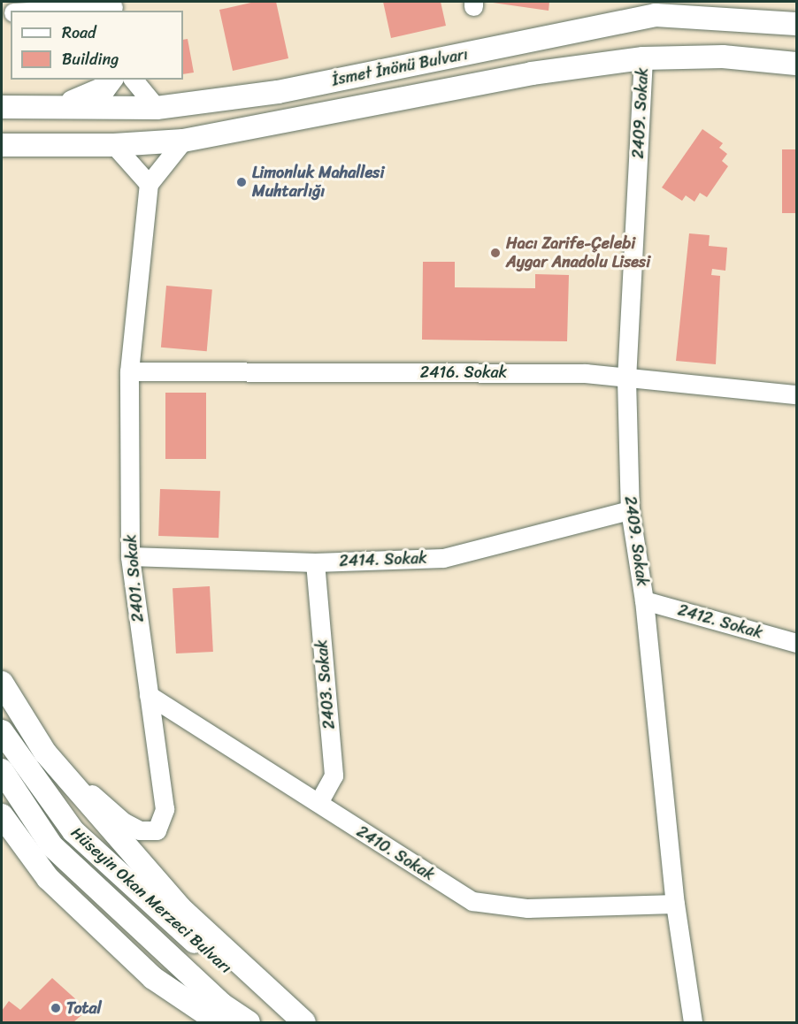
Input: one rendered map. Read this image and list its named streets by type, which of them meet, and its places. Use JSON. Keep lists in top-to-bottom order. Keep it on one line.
{"streets":{"main road":["İsmet İnönü Bulvarı","Hüseyin Okan Merzeci Bulvarı"],"street":["2409. Sokak","2416. Sokak","2414. Sokak","2401. Sokak","2412. Sokak","2403. Sokak","2410. Sokak"]},"crossings":[["İsmet İnönü Bulvarı","2409. Sokak"],["2409. Sokak","2416. Sokak"],["2409. Sokak","2414. Sokak"],["2409. Sokak","2412. Sokak"],["2409. Sokak","2410. Sokak"],["2416. Sokak","2401. Sokak"],["2414. Sokak","2401. Sokak"],["2414. Sokak","2403. Sokak"],["2401. Sokak","2410. Sokak"],["2403. Sokak","2410. Sokak"]],"places":["Limonluk Mahallesi Muhtarlığı","Hacı Zarife-Çelebi Aygar Anadolu Lisesi","Total"],"legend":["Road","Building"]}
